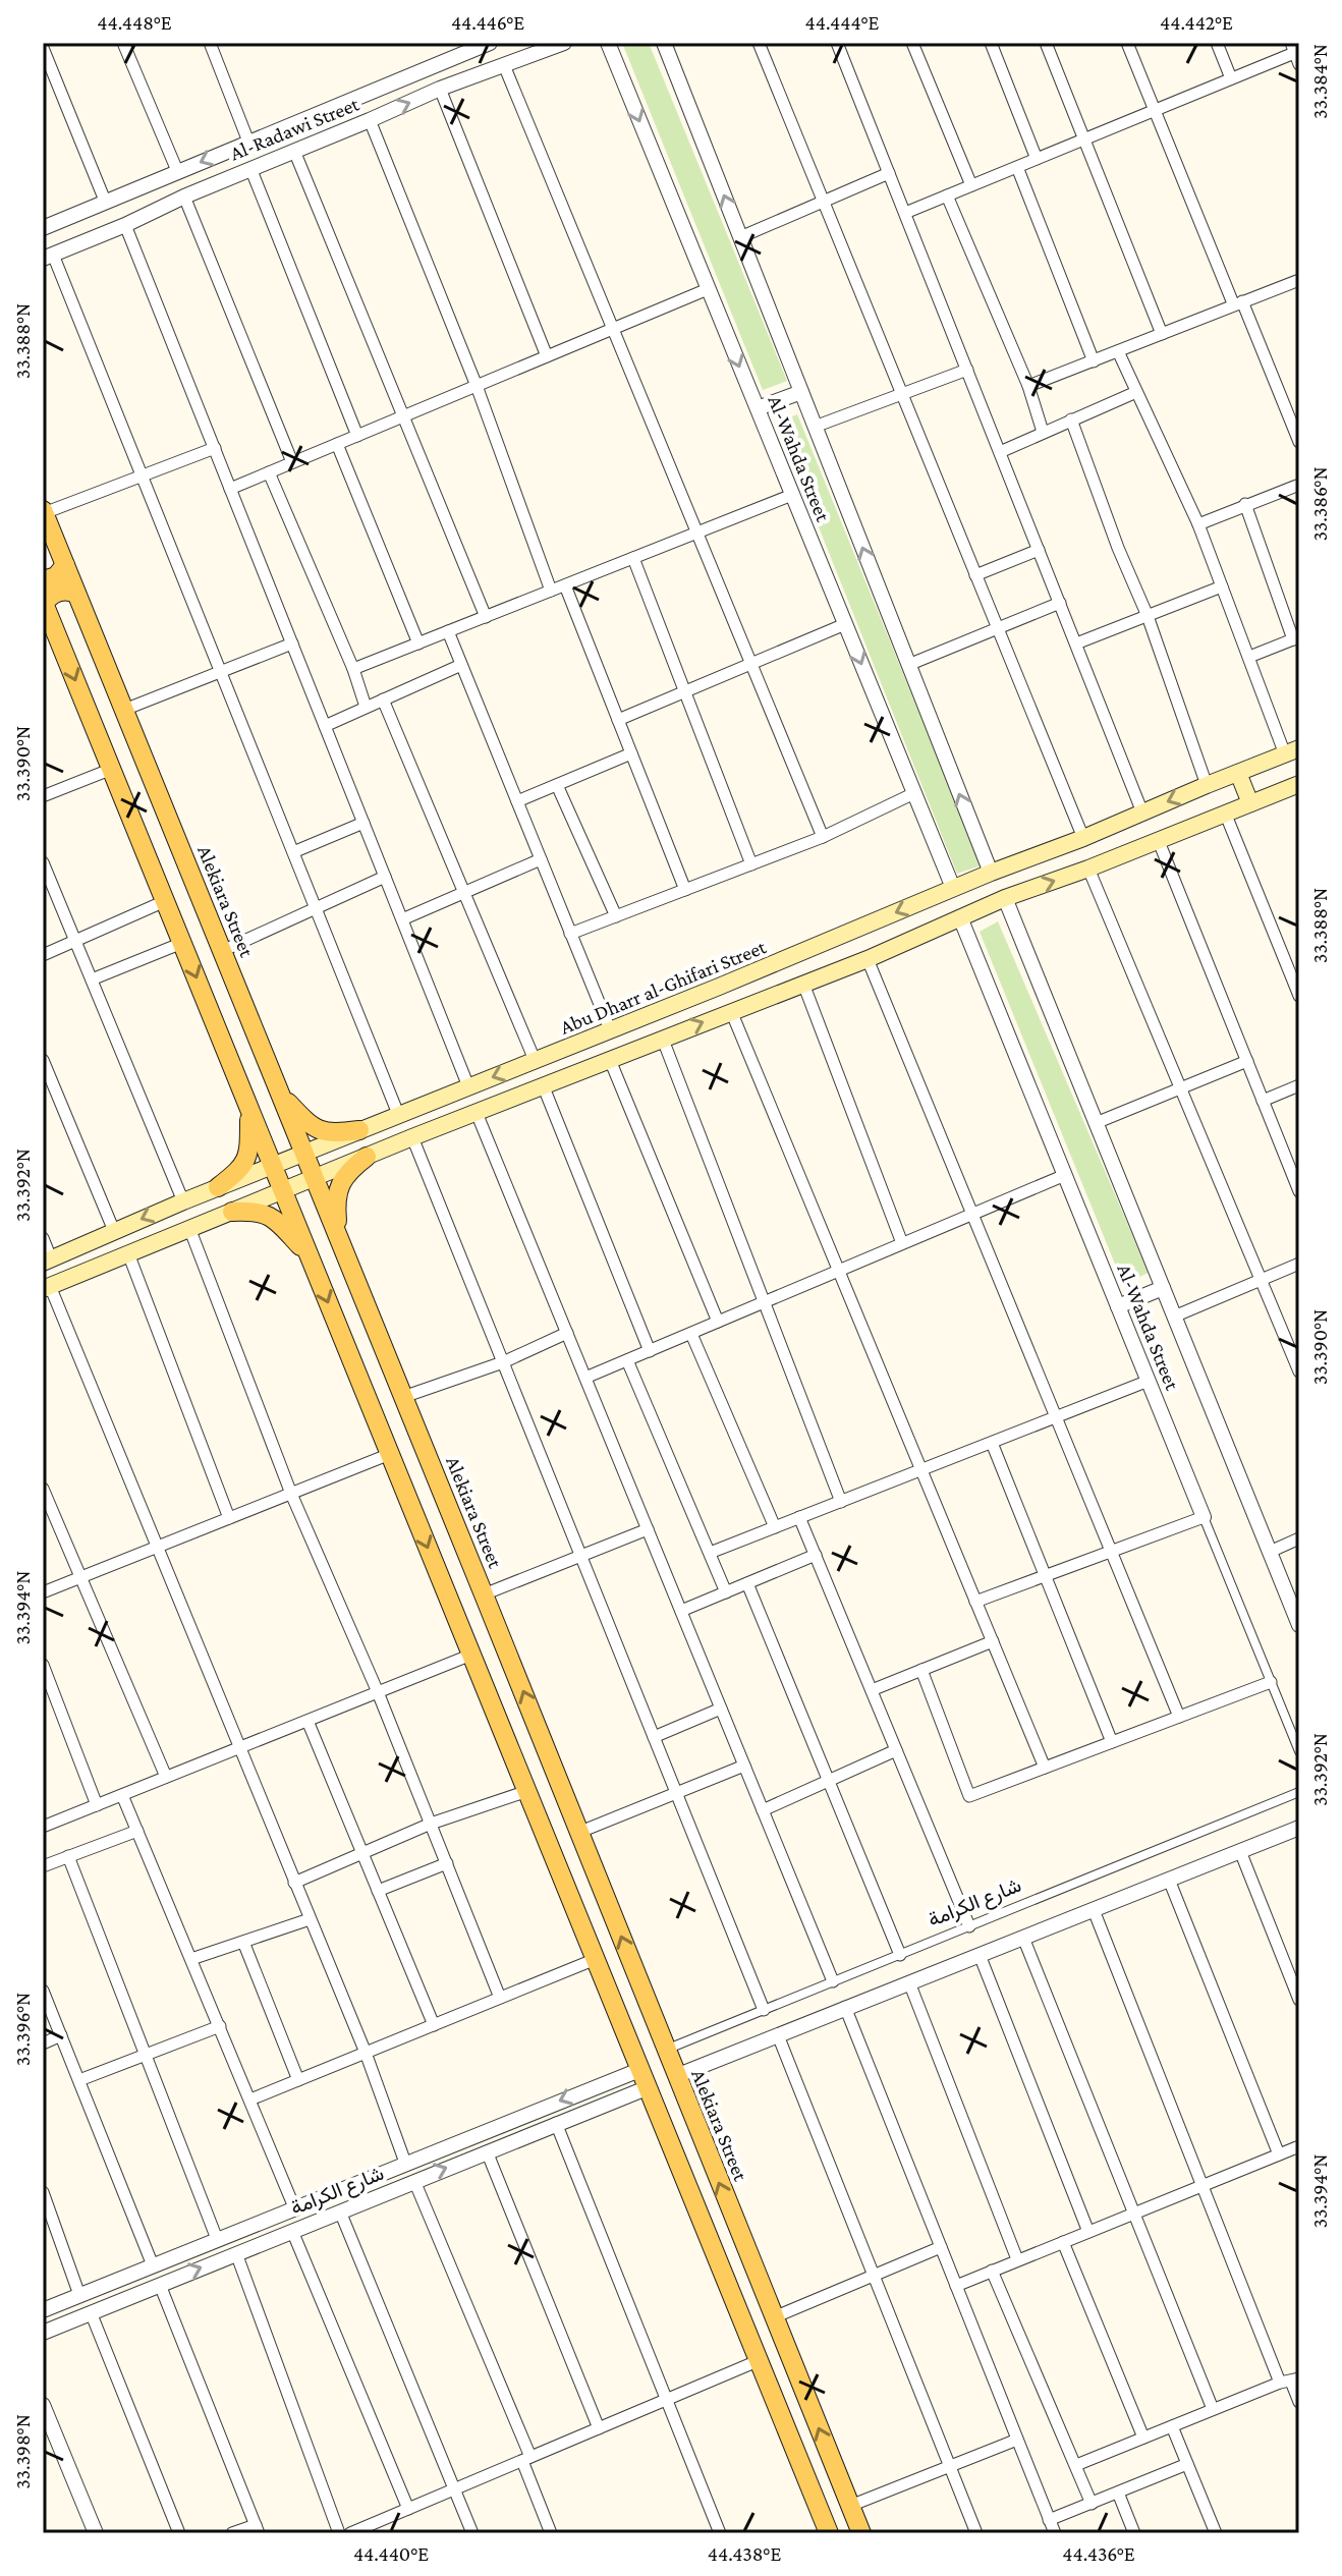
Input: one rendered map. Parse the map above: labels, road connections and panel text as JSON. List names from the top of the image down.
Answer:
{
  "streets": {
    "main road": ["Alekiara Street", "Abu Dharr al-Ghifari Street"],
    "street": ["Al-Radawi Street", "Al-Wahda Street", "شارع الكرامة"]
  },
  "crossings": [
    ["Al-Wahda Street", "Abu Dharr al-Ghifari Street"],
    ["Alekiara Street", "Abu Dharr al-Ghifari Street"],
    ["Alekiara Street", "شارع الكرامة"]
  ],
  "coordinates": [
    "44.448°E",
    "44.446°E",
    "44.444°E",
    "44.442°E",
    "33.384°N",
    "33.388°N",
    "33.386°N",
    "33.390°N",
    "33.392°N",
    "33.394°N",
    "33.396°N",
    "33.398°N",
    "44.440°E",
    "44.438°E",
    "44.436°E"
  ]
}
